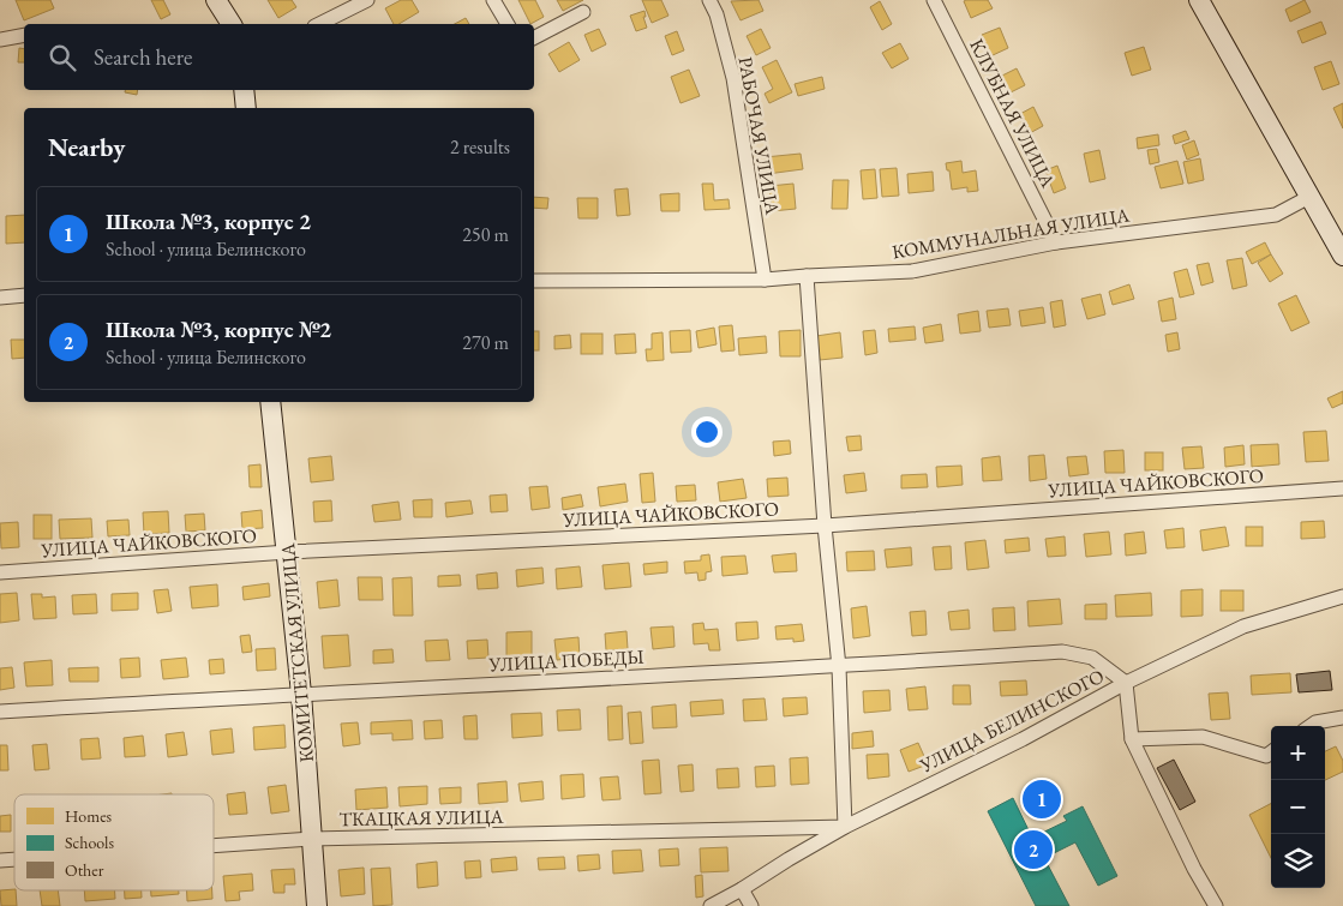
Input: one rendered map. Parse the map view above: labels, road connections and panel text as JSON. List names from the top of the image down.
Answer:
{
  "streets": {
    "street": [
      "КЛУБНАЯ УЛИЦА",
      "РАБОЧАЯ УЛИЦА",
      "КОММУНАЛЬНАЯ УЛИЦА",
      "УЛИЦА ЧАЙКОВСКОГО",
      "КОМИТЕТСКАЯ УЛИЦА",
      "УЛИЦА ПОБЕДЫ",
      "УЛИЦА БЕЛИНСКОГО",
      "ТКАЦКАЯ УЛИЦА"
    ]
  },
  "crossings": [
    ["КЛУБНАЯ УЛИЦА", "КОММУНАЛЬНАЯ УЛИЦА"],
    ["РАБОЧАЯ УЛИЦА", "КОММУНАЛЬНАЯ УЛИЦА"],
    ["УЛИЦА ЧАЙКОВСКОГО", "КОМИТЕТСКАЯ УЛИЦА"],
    ["КОМИТЕТСКАЯ УЛИЦА", "УЛИЦА ПОБЕДЫ"],
    ["КОМИТЕТСКАЯ УЛИЦА", "ТКАЦКАЯ УЛИЦА"],
    ["УЛИЦА ПОБЕДЫ", "УЛИЦА БЕЛИНСКОГО"],
    ["УЛИЦА БЕЛИНСКОГО", "ТКАЦКАЯ УЛИЦА"]
  ],
  "legend": ["Homes", "Schools", "Other"],
  "page": {
    "search": "Search here",
    "heading": ["Nearby", "2 results"],
    "list": [
      {
        "mark": "1",
        "name": "Школа №3, корпус 2",
        "note": "School · улица Белинского",
        "value": "250 m"
      },
      {
        "mark": "2",
        "name": "Школа №3, корпус №2",
        "note": "School · улица Белинского",
        "value": "270 m"
      }
    ],
    "map_buttons": ["+", "−"],
    "pins": ["1", "2"]
  }
}
